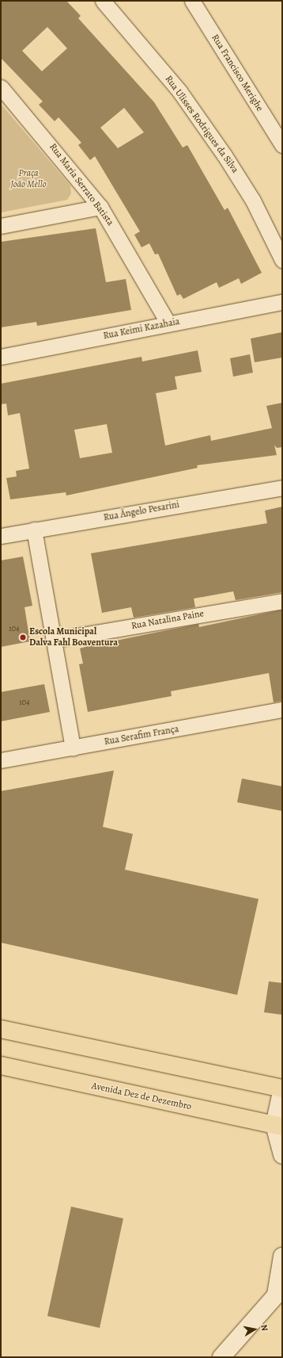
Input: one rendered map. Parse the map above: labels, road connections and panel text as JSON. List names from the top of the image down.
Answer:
{
  "streets": {
    "highway": ["Avenida Dez de Dezembro"],
    "street": [
      "Rua Francisco Merighe",
      "Rua Ulisses Rodrigues da Silva",
      "Rua Maria Serrato Batista",
      "Rua Keimi Kazahaia",
      "Rua Ângelo Pesarini",
      "Rua Natalina Paine",
      "Rua Serafim França"
    ]
  },
  "crossings": [
    ["Rua Maria Serrato Batista", "Rua Keimi Kazahaia"]
  ],
  "parks": ["Praça João Mello"],
  "places": ["Escola Municipal Dalva Fahl Boaventura"],
  "house_numbers": ["104", "104"],
  "north": "right"
}
